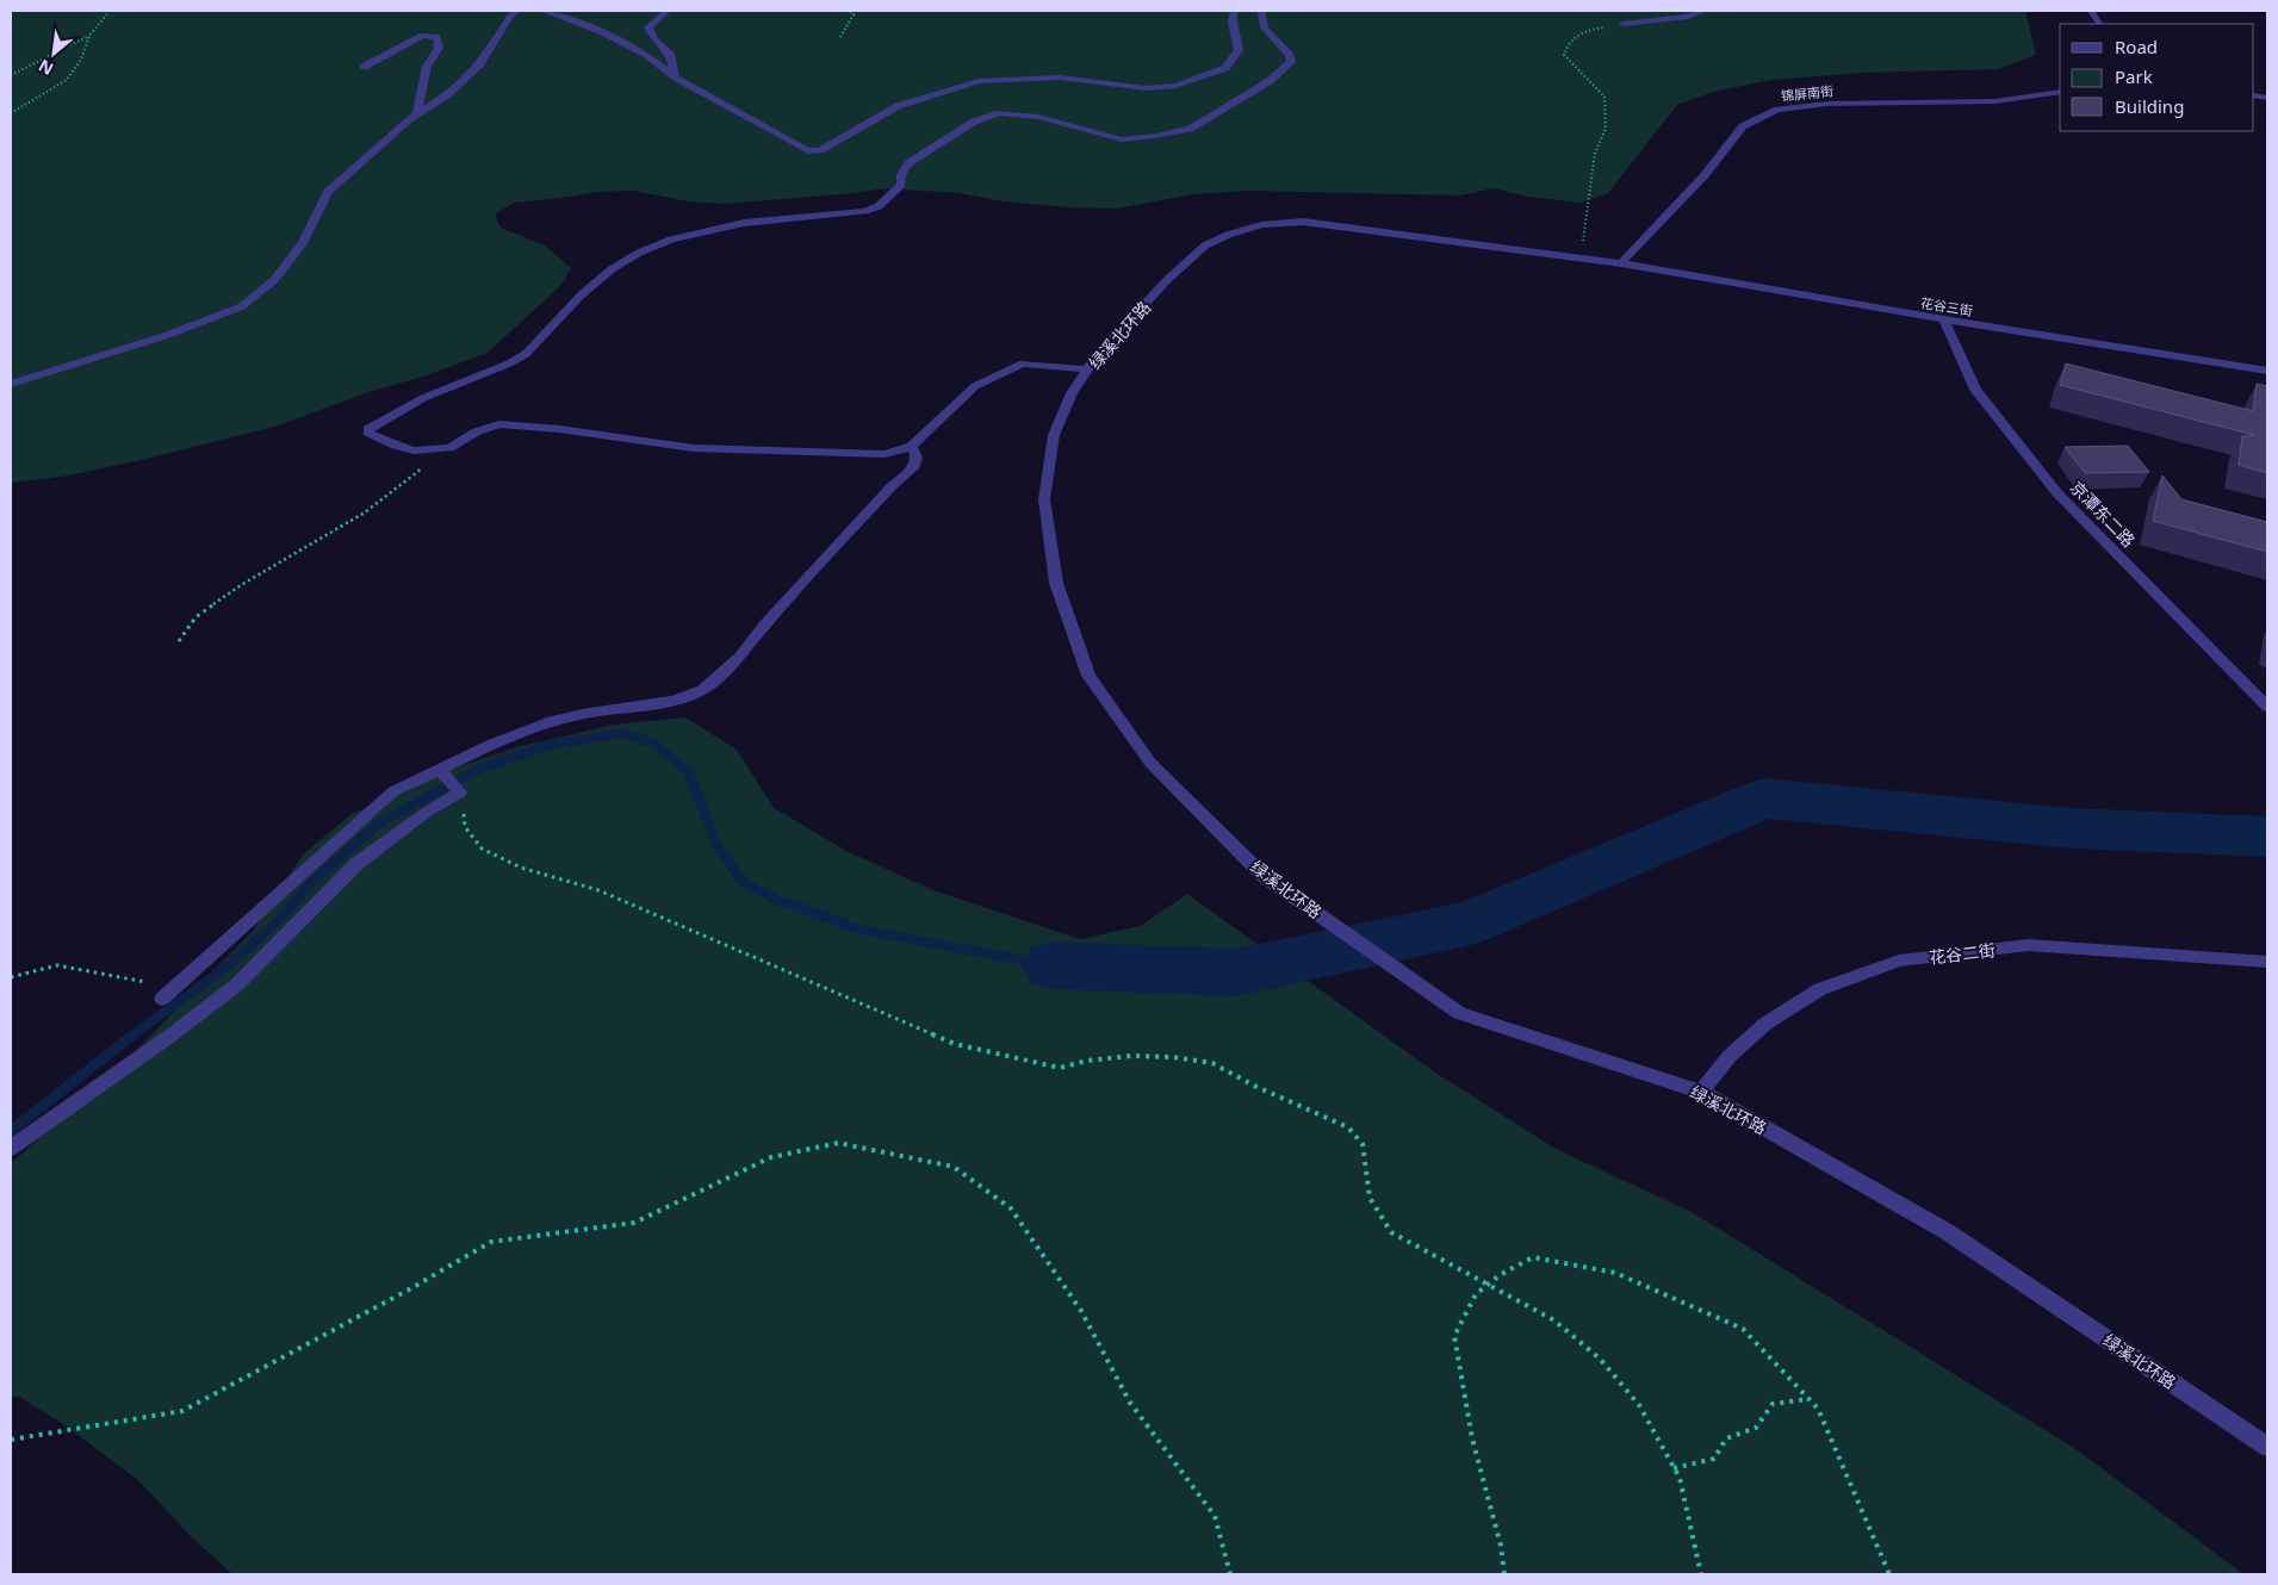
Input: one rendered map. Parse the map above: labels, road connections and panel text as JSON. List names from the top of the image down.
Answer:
{
  "streets": {
    "street": [
      "锦屏南街",
      "花谷三街",
      "绿溪北环路",
      "京潭东二路",
      "花谷二街"
    ]
  },
  "crossings": [
    ["锦屏南街", "花谷三街"],
    ["锦屏南街", "绿溪北环路"],
    ["花谷三街", "绿溪北环路"],
    ["花谷三街", "京潭东二路"],
    ["绿溪北环路", "花谷二街"]
  ],
  "legend": ["Road", "Park", "Building"],
  "north": "bottom left"
}
